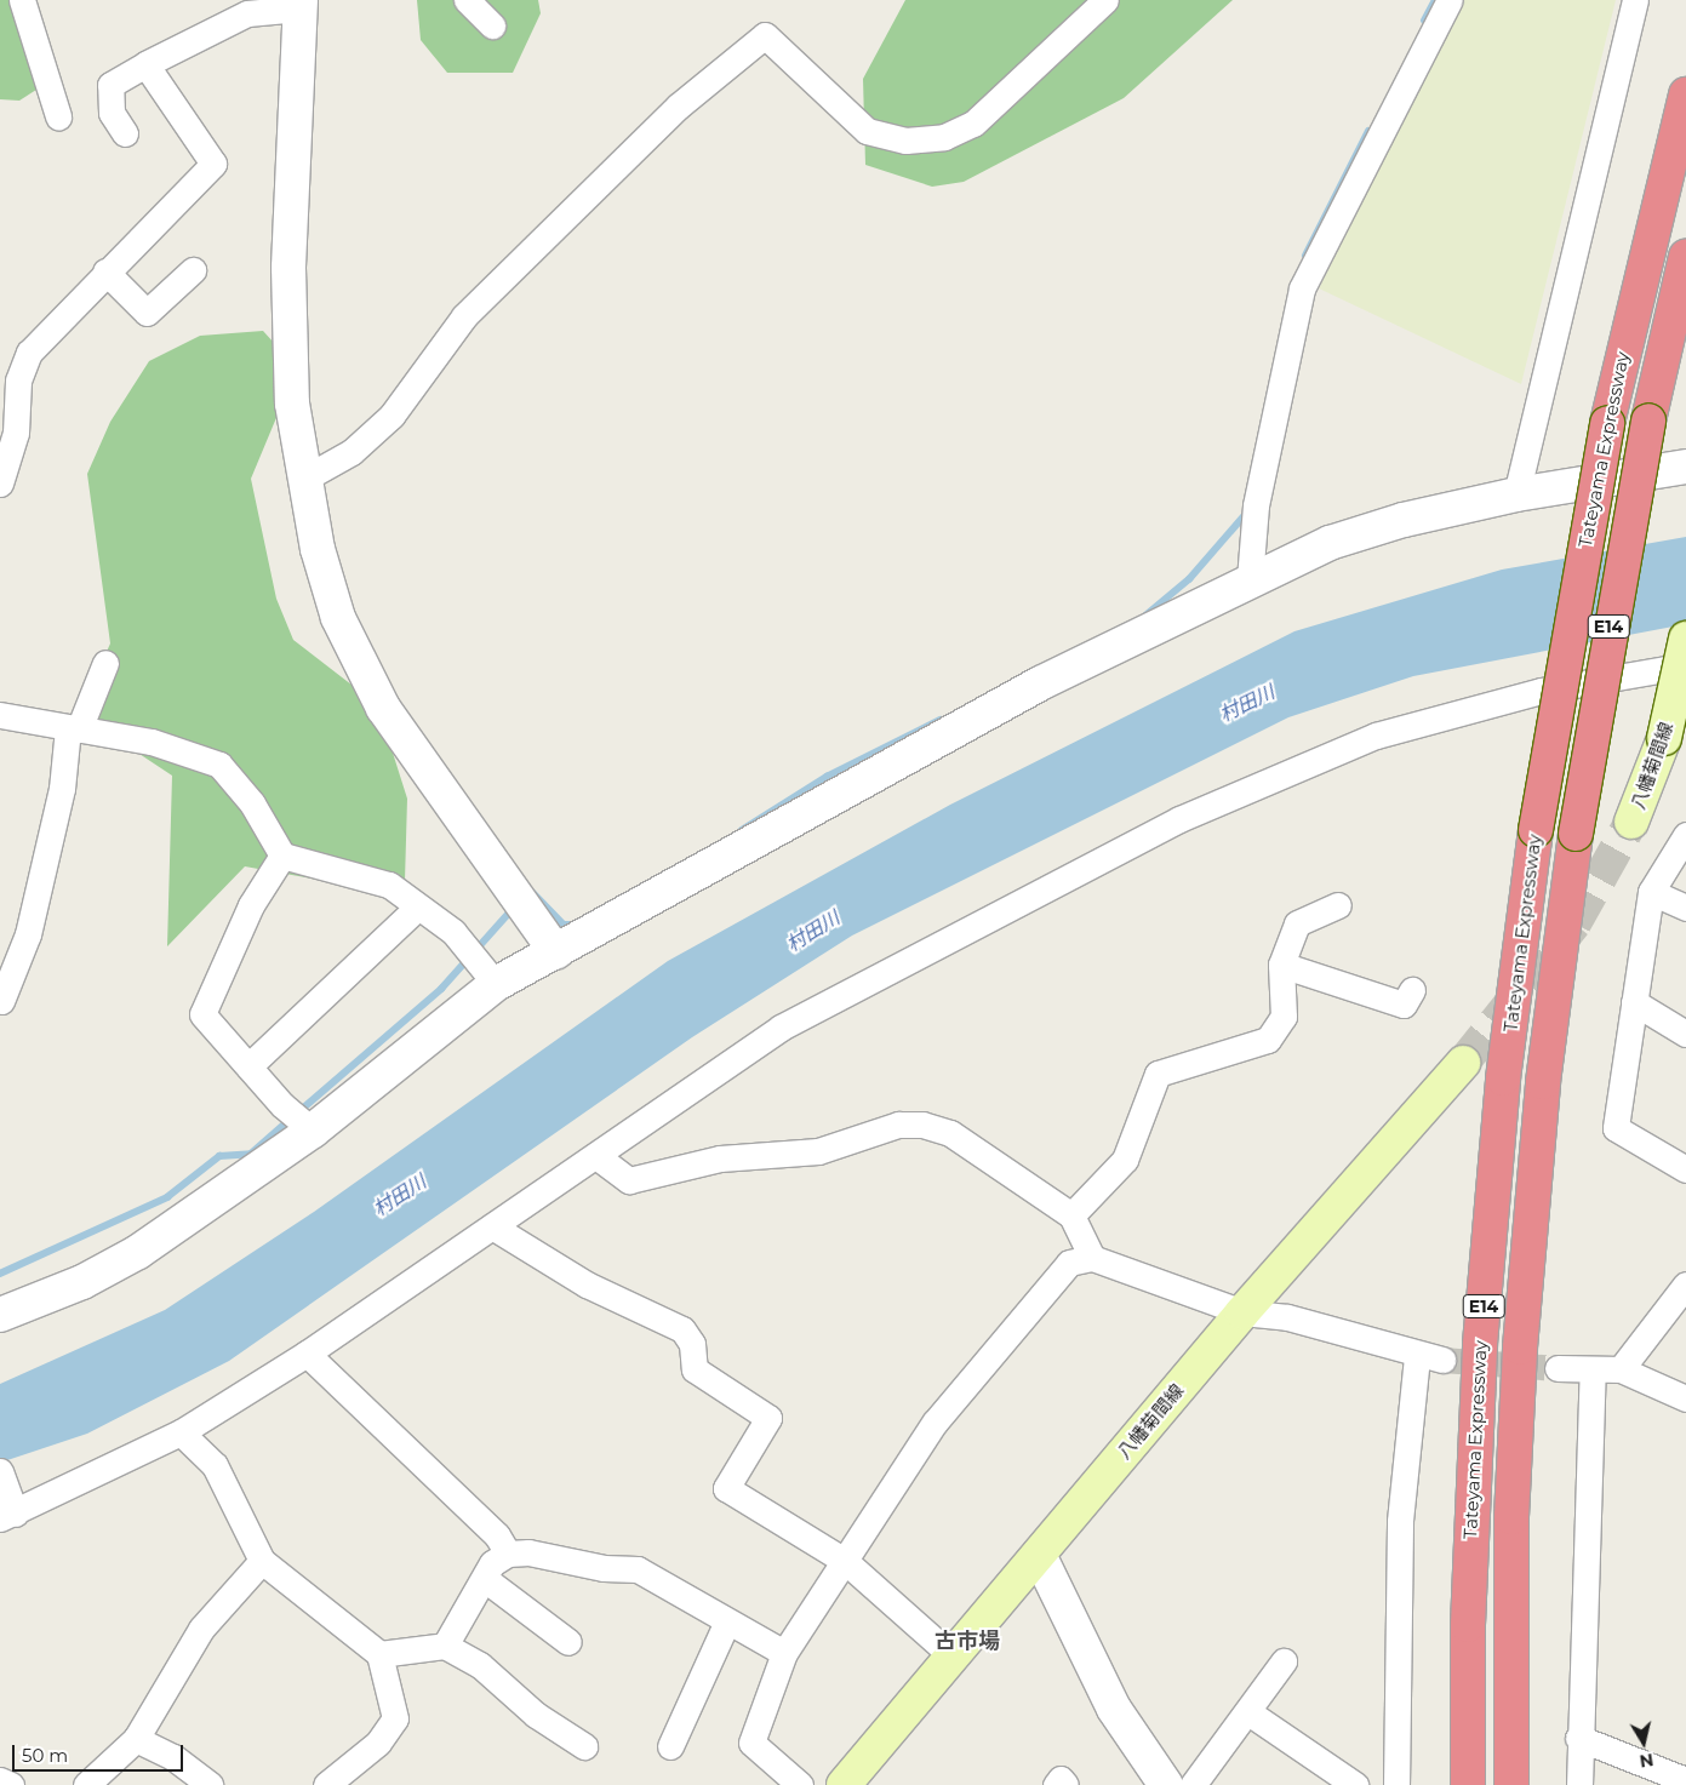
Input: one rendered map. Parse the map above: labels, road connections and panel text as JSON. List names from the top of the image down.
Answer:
{
  "streets": {
    "highway": ["Tateyama Expressway", "E14"],
    "main road": ["八幡菊間線"]
  },
  "districts": ["古市場"],
  "water": ["村田川"],
  "scale_bar": "50 m",
  "north": "bottom"
}
